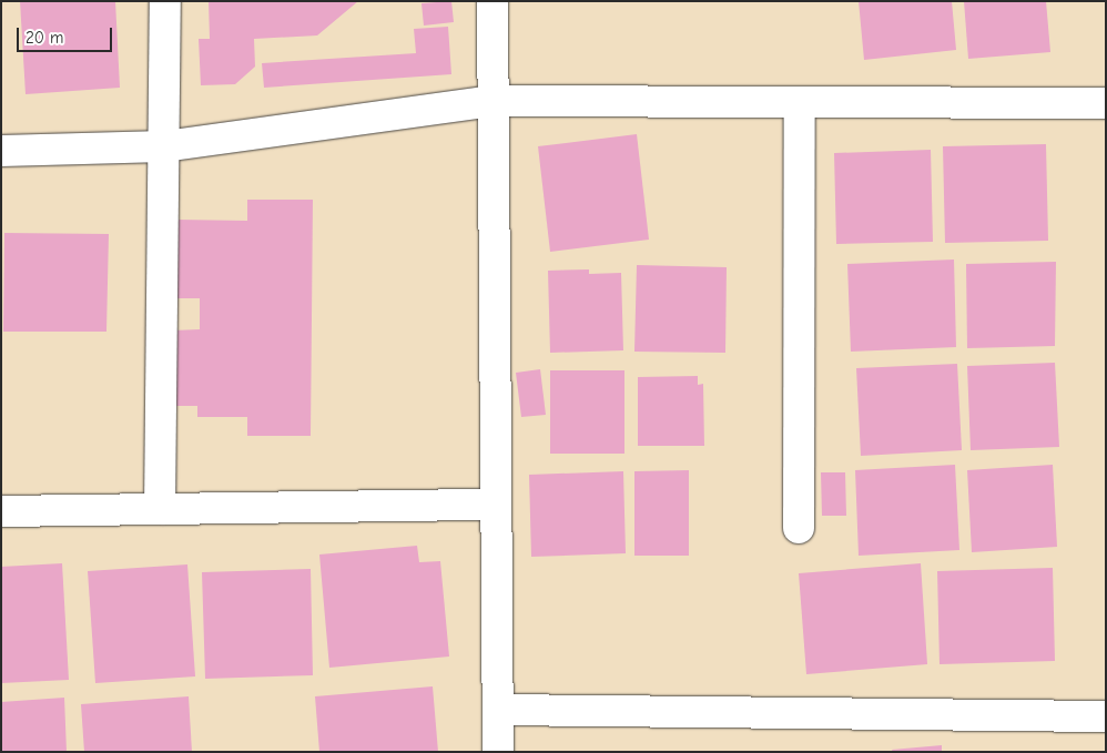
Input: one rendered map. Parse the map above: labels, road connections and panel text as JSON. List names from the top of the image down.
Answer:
{
  "scale_bar": "20 m"
}
